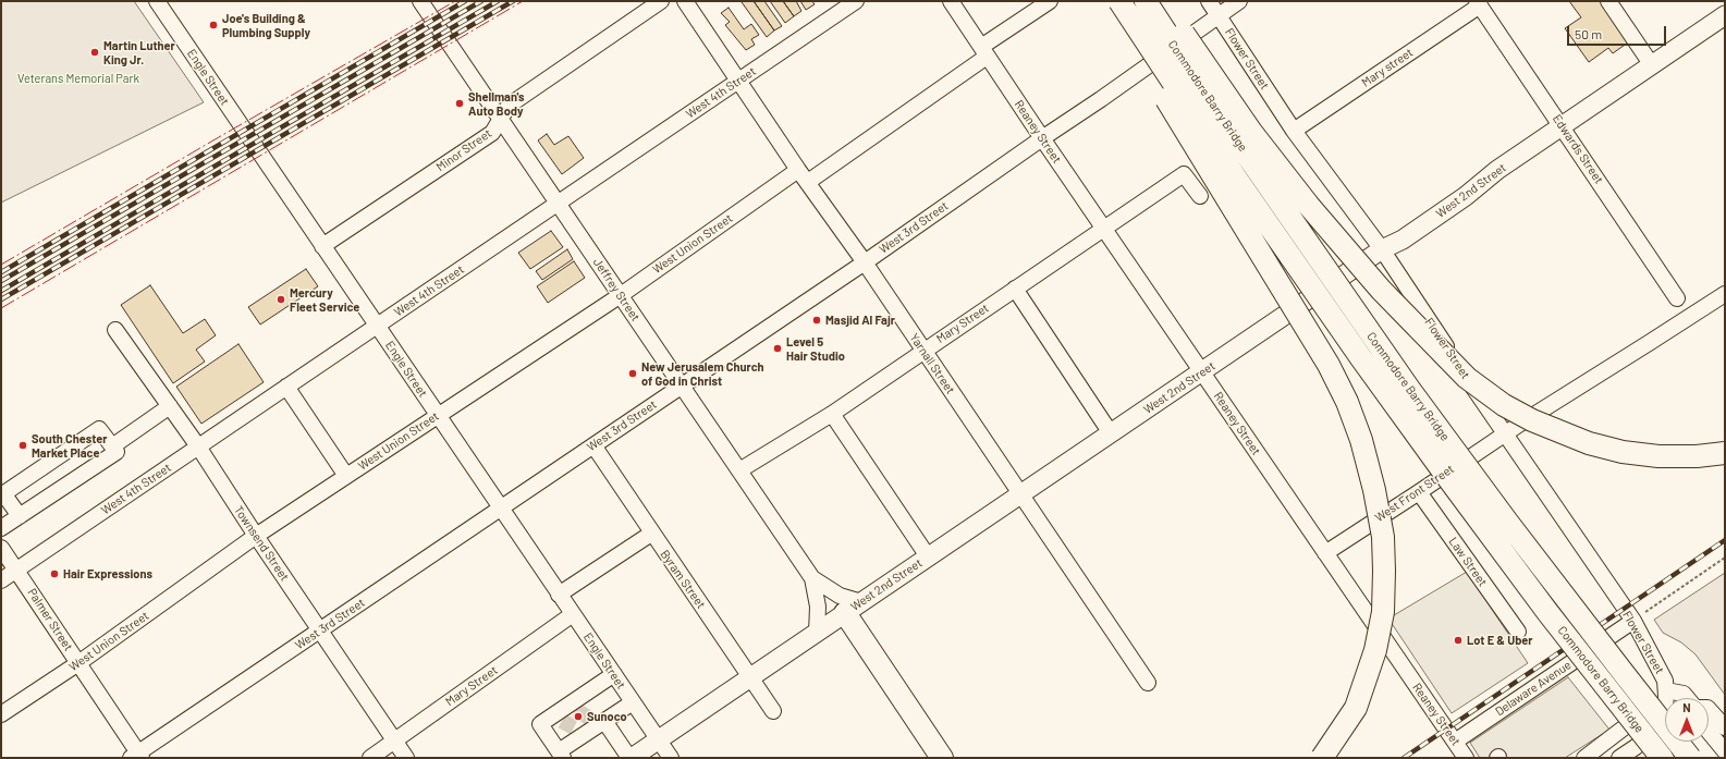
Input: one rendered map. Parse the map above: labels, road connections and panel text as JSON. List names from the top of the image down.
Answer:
{
  "streets": {
    "highway": ["Commodore Barry Bridge"],
    "main road": ["West 2nd Street"],
    "street": [
      "Flower Street",
      "Mary street",
      "Engle Street",
      "West 4th Street",
      "Reaney Street",
      "Edwards Street",
      "Minor Street",
      "West 3rd Street",
      "West Union Street",
      "Jeffrey Street",
      "Mary Street",
      "Yarnall Street",
      "West Front Street",
      "Townsend Street",
      "Law Street",
      "Byram Street",
      "Palmer Street",
      "Delaware Avenue"
    ]
  },
  "crossings": [
    ["Flower Street", "Mary street"],
    ["Flower Street", "West 2nd Street"],
    ["Flower Street", "West 3rd Street"],
    ["Flower Street", "West Front Street"],
    ["Flower Street", "Delaware Avenue"],
    ["Mary street", "Edwards Street"],
    ["Engle Street", "West 4th Street"],
    ["Engle Street", "Minor Street"],
    ["Engle Street", "West 2nd Street"],
    ["Engle Street", "West 3rd Street"],
    ["Engle Street", "West Union Street"],
    ["Engle Street", "Mary Street"],
    ["West 4th Street", "Jeffrey Street"],
    ["West 4th Street", "Yarnall Street"],
    ["West 4th Street", "Townsend Street"],
    ["West 4th Street", "Palmer Street"],
    ["Reaney Street", "West 2nd Street"],
    ["Reaney Street", "West 3rd Street"],
    ["Reaney Street", "Mary Street"],
    ["Reaney Street", "West Front Street"],
    ["Reaney Street", "Delaware Avenue"],
    ["Edwards Street", "West 2nd Street"],
    ["Minor Street", "Jeffrey Street"],
    ["West 2nd Street", "Yarnall Street"],
    ["West 2nd Street", "Byram Street"],
    ["West 3rd Street", "Jeffrey Street"],
    ["West 3rd Street", "Yarnall Street"],
    ["West 3rd Street", "Townsend Street"],
    ["West 3rd Street", "Byram Street"],
    ["West 3rd Street", "Palmer Street"],
    ["West Union Street", "Jeffrey Street"],
    ["West Union Street", "Yarnall Street"],
    ["West Union Street", "Townsend Street"],
    ["West Union Street", "Palmer Street"],
    ["Jeffrey Street", "Mary Street"],
    ["Mary Street", "Yarnall Street"],
    ["Mary Street", "Townsend Street"],
    ["West Front Street", "Law Street"]
  ],
  "parks": ["Veterans Memorial Park"],
  "places": [
    "Joe's Building & Plumbing Supply",
    "Martin Luther King Jr.",
    "Shellman's Auto Body",
    "Mercury Fleet Service",
    "Masjid Al Fajr",
    "Level 5 Hair Studio",
    "New Jerusalem Church of God in Christ",
    "South Chester Market Place",
    "Hair Expressions",
    "Lot E & Uber",
    "Sunoco"
  ],
  "scale_bar": "50 m",
  "north": "top"
}
